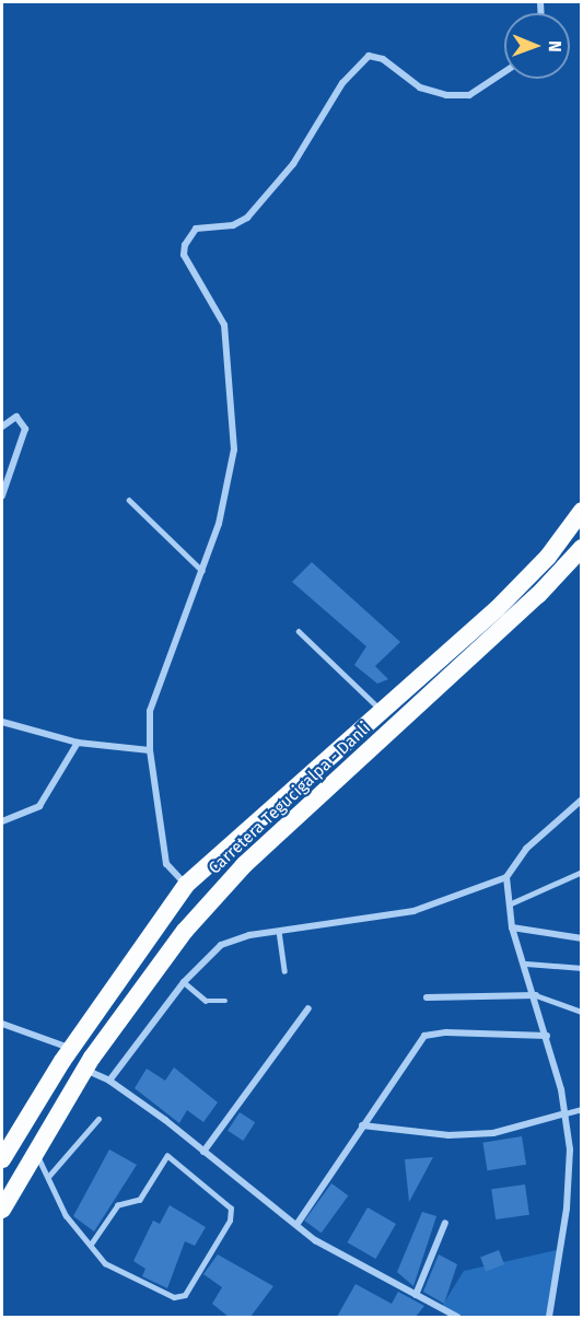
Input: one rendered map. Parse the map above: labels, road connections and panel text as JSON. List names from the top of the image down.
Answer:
{
  "streets": {
    "highway": ["Carretera Tegucigalpa - Danli"]
  },
  "north": "right"
}
